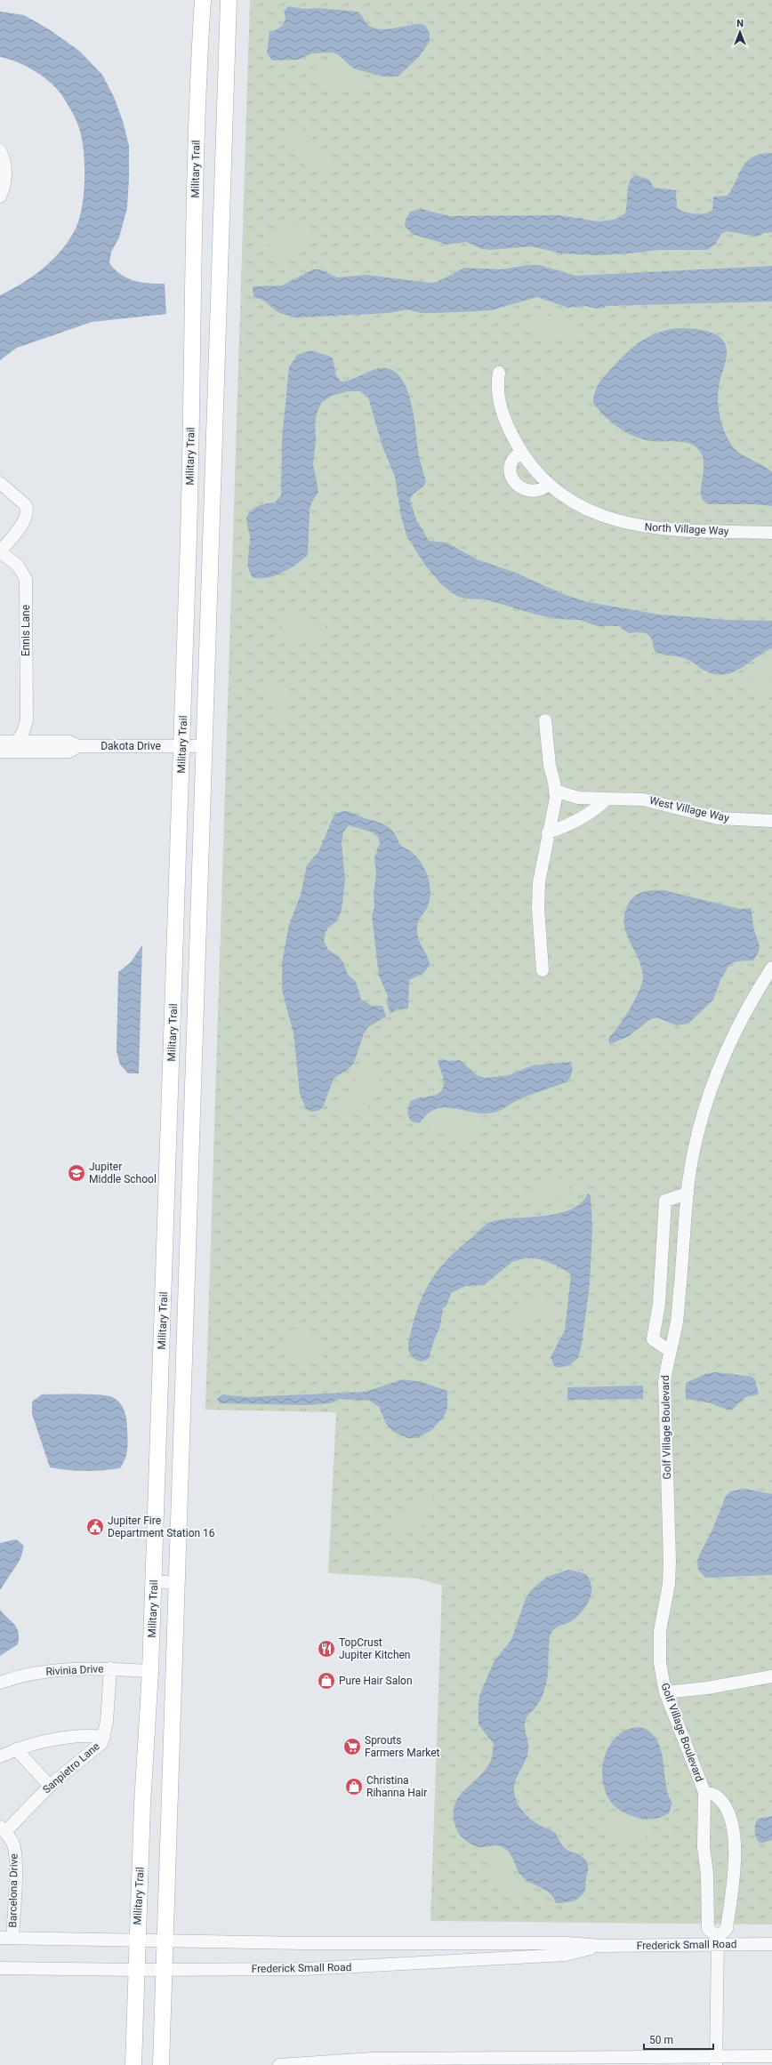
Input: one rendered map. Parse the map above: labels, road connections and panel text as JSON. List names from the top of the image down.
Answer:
{
  "streets": {
    "main road": ["Military Trail"],
    "street": [
      "North Village Way",
      "Ennis Lane",
      "Dakota Drive",
      "West Village Way",
      "Golf Village Boulevard",
      "Rivinia Drive",
      "Sanpietro Lane",
      "Barcelona Drive",
      "Frederick Small Road"
    ]
  },
  "crossings": [
    ["Military Trail", "Dakota Drive"],
    ["Military Trail", "Rivinia Drive"],
    ["Military Trail", "Frederick Small Road"],
    ["Ennis Lane", "Dakota Drive"],
    ["Golf Village Boulevard", "Frederick Small Road"],
    ["Rivinia Drive", "Sanpietro Lane"],
    ["Sanpietro Lane", "Barcelona Drive"],
    ["Barcelona Drive", "Frederick Small Road"]
  ],
  "places": {
    "school or university": ["Jupiter Middle School"],
    "public building": ["Jupiter Fire Department Station 16"],
    "restaurant": ["TopCrust Jupiter Kitchen"],
    "shop": ["Pure Hair Salon", "Christina Rihanna Hair"],
    "supermarket": ["Sprouts Farmers Market"]
  },
  "scale_bar": "50 m",
  "north": "top"
}
